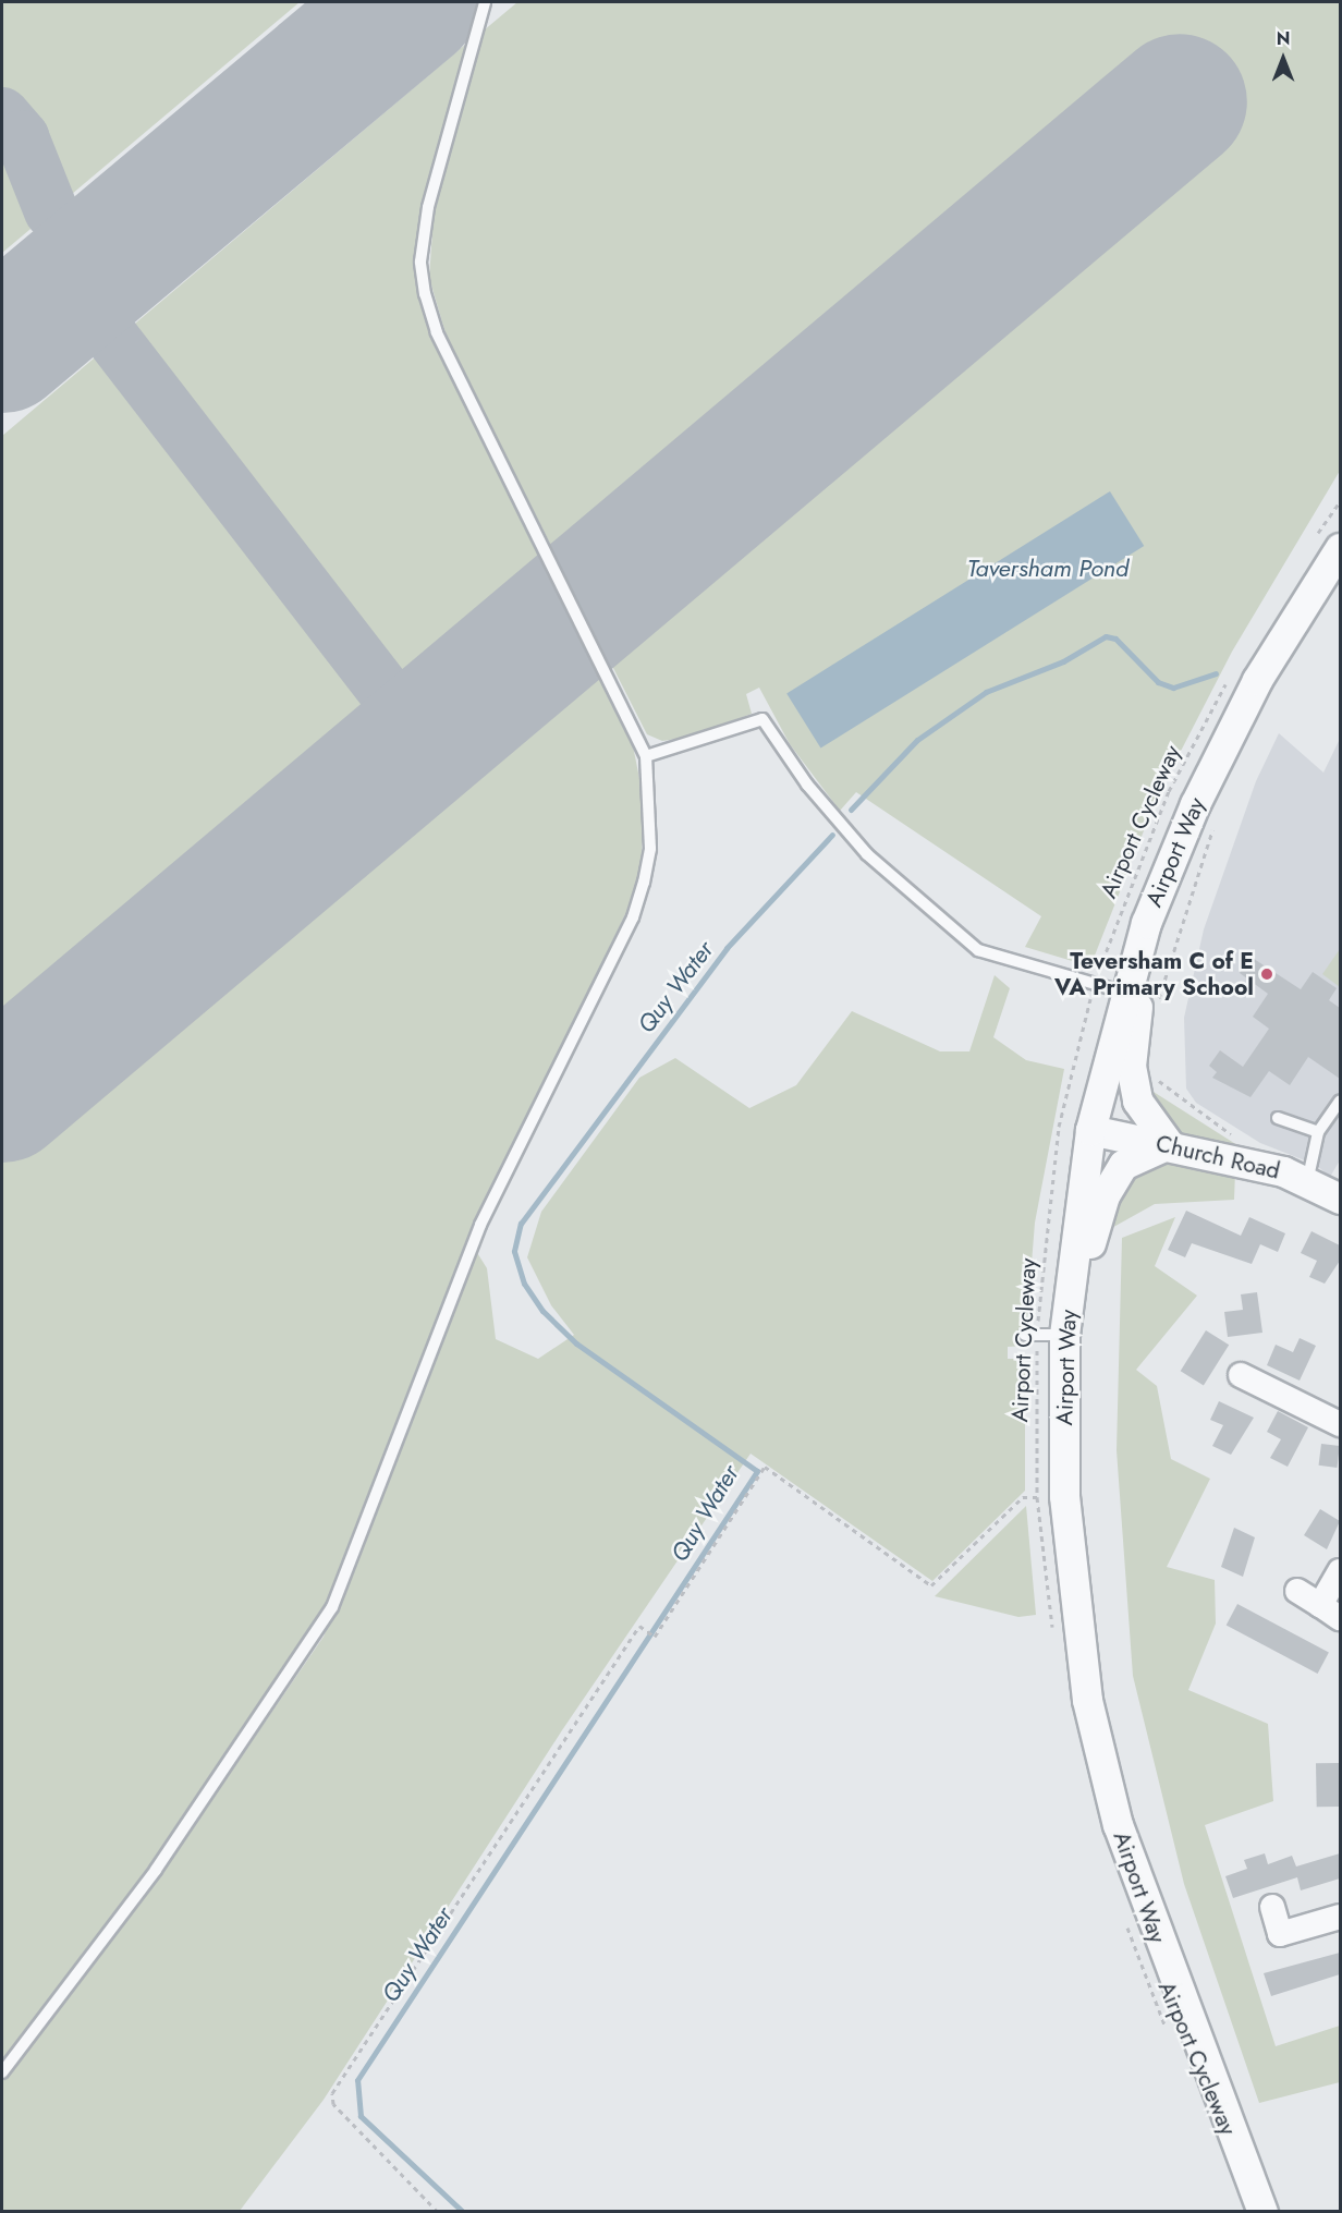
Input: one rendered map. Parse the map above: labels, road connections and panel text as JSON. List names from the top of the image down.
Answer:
{
  "streets": {
    "street": ["Airport Way", "Church Road"],
    "path": ["Airport Cycleway"]
  },
  "crossings": [
    ["Airport Cycleway", "Airport Way"],
    ["Airport Way", "Church Road"]
  ],
  "water": ["Taversham Pond", "Quy Water"],
  "places": ["Teversham C of E VA Primary School"],
  "north": "top"
}
